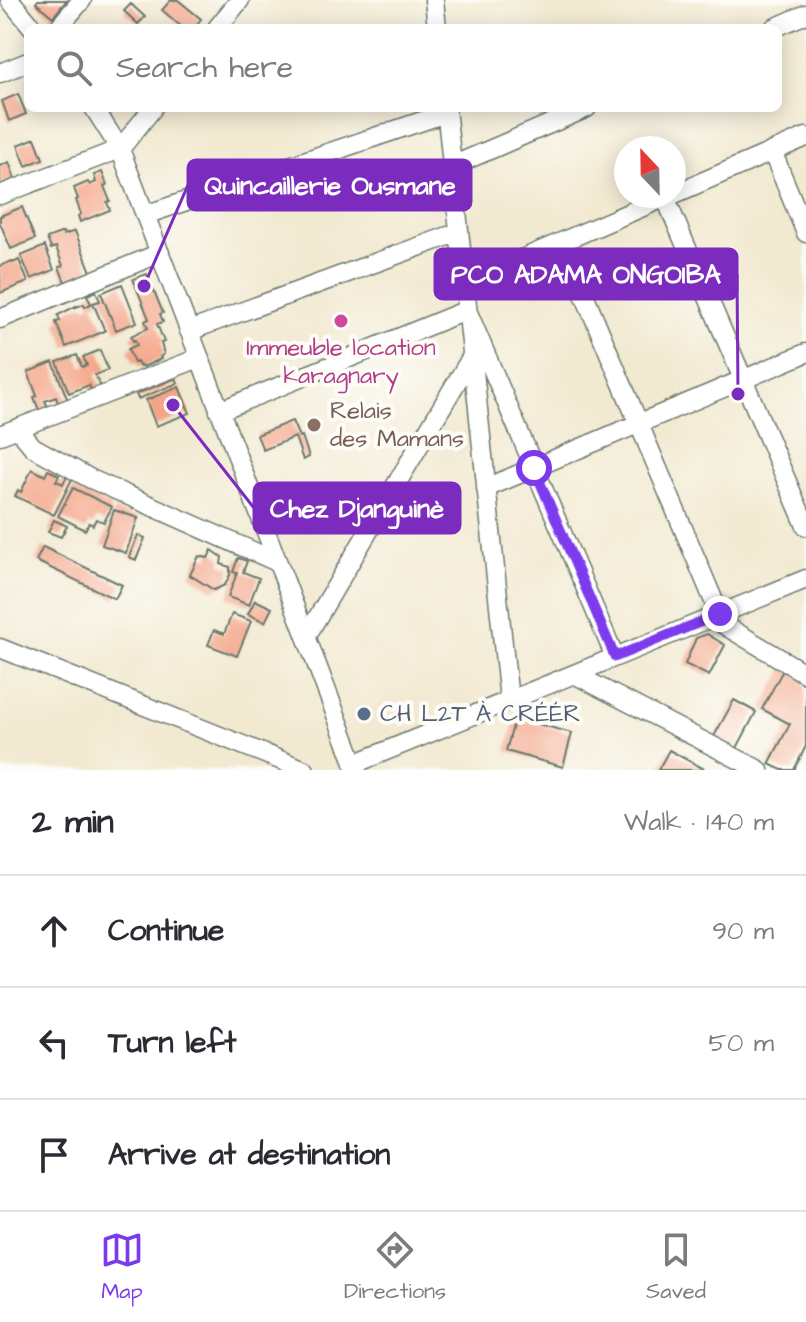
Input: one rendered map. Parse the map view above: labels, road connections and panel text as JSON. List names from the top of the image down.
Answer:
{
  "places": [
    "Quincaillerie Ousmane",
    "Immeuble location karagnary",
    "PCO ADAMA ONGOIBA",
    "Chez Djanguinè",
    "Relais des Mamans",
    "CH L2T À CRÉÉR"
  ],
  "north": "top",
  "page": {
    "search": "Search here",
    "heading": ["2 min", "Walk · 140 m"],
    "list": [
      ["Continue", "90 m"],
      ["Turn left", "50 m"],
      "Arrive at destination"
    ],
    "nav": ["Map", "Directions", "Saved"]
  }
}
